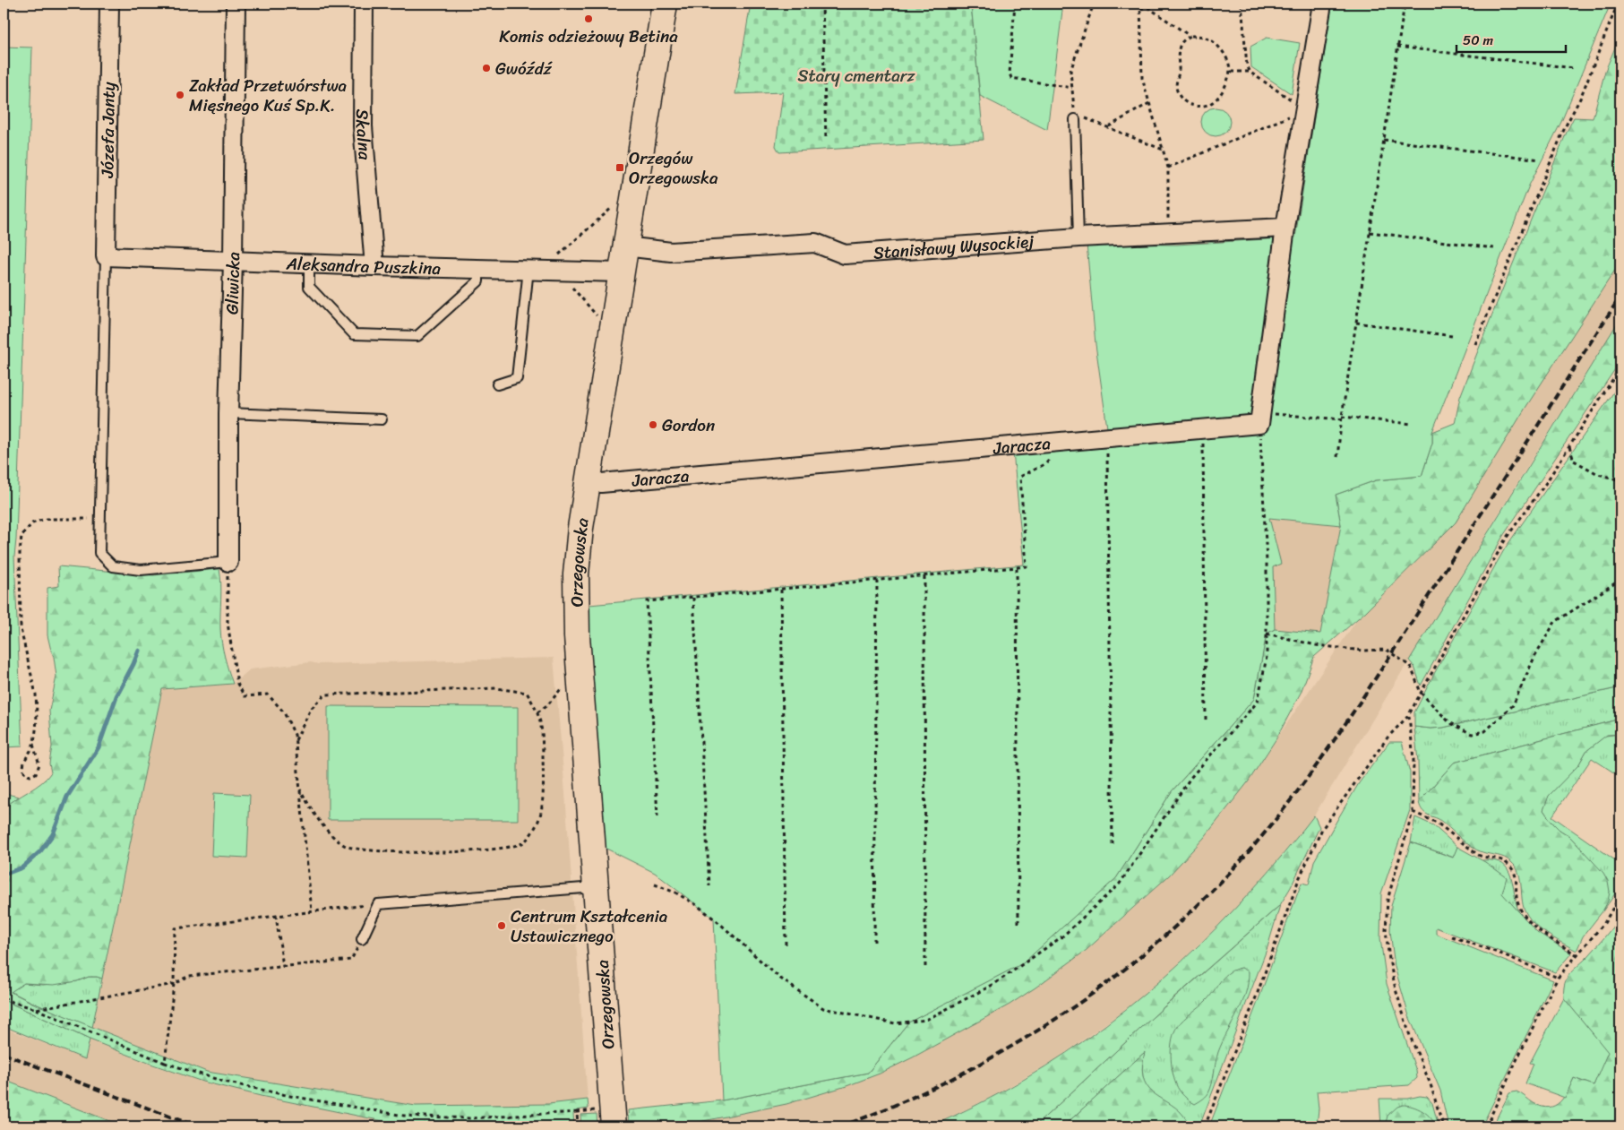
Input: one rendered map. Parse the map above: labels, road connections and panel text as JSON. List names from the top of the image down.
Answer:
{
  "streets": {
    "street": [
      "Józefa Janty",
      "Skalna",
      "Stanisławy Wysockiej",
      "Aleksandra Puszkina",
      "Gliwicka",
      "Jaracza",
      "Orzegowska"
    ]
  },
  "crossings": [
    ["Józefa Janty", "Aleksandra Puszkina"],
    ["Skalna", "Aleksandra Puszkina"],
    ["Stanisławy Wysockiej", "Orzegowska"],
    ["Aleksandra Puszkina", "Gliwicka"],
    ["Aleksandra Puszkina", "Orzegowska"],
    ["Jaracza", "Orzegowska"]
  ],
  "parks": ["Stary cmentarz"],
  "places": {
    "other": [
      "Komis odzieżowy Betina",
      "Gwóźdź",
      "Zakład Przetwórstwa Mięsnego Kuś Sp.K.",
      "Gordon",
      "Centrum Kształcenia Ustawicznego"
    ],
    "transit": ["Orzegów Orzegowska"]
  },
  "scale_bar": "50 m"
}
